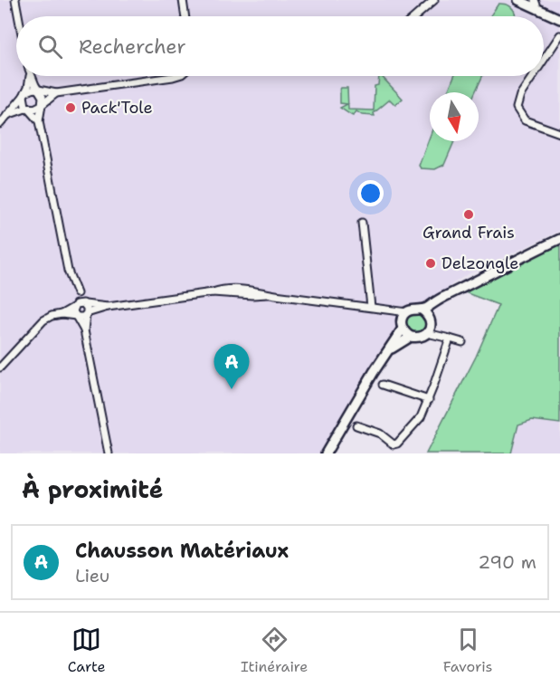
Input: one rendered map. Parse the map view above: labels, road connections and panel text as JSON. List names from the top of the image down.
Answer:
{
  "places": ["Pack'Tole", "Grand Frais", "Delzongle"],
  "north": "bottom",
  "page": {
    "search": "Rechercher",
    "pins": "A",
    "heading": "À proximité",
    "list": [
      {
        "mark": "A",
        "name": "Chausson Matériaux",
        "note": "Lieu",
        "value": "290 m"
      }
    ],
    "nav": ["Carte", "Itinéraire", "Favoris"]
  }
}
